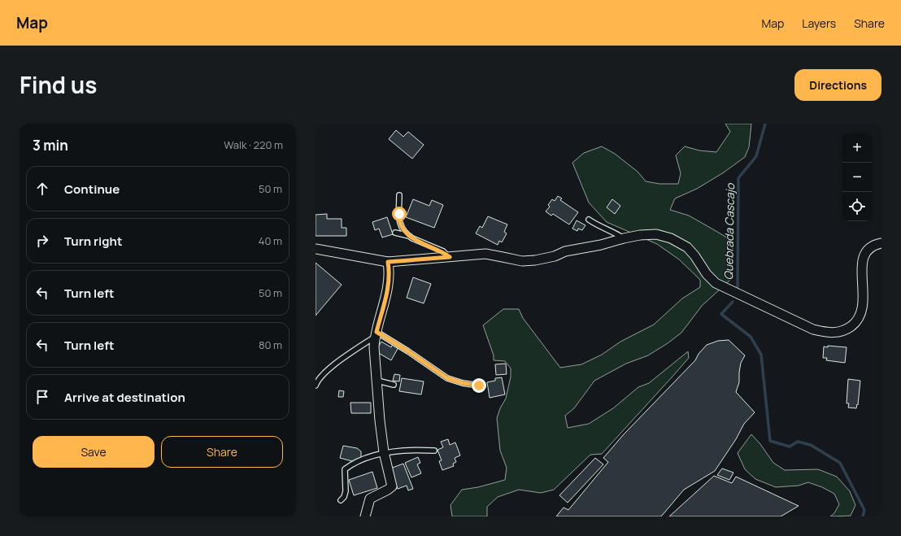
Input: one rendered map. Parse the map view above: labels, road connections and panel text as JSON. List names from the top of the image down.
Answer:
{
  "water": ["Quebrada Cascajo"],
  "page": {
    "header": "Map",
    "nav": ["Map", "Layers", "Share"],
    "title": "Find us",
    "buttons": [
      "Directions",
      ["Save", "Share"]
    ],
    "heading": ["3 min", "Walk · 220 m"],
    "map_buttons": ["+", "−"],
    "list": [
      ["Continue", "50 m"],
      ["Turn right", "40 m"],
      ["Turn left", "50 m"],
      ["Turn left", "80 m"],
      "Arrive at destination"
    ]
  }
}
